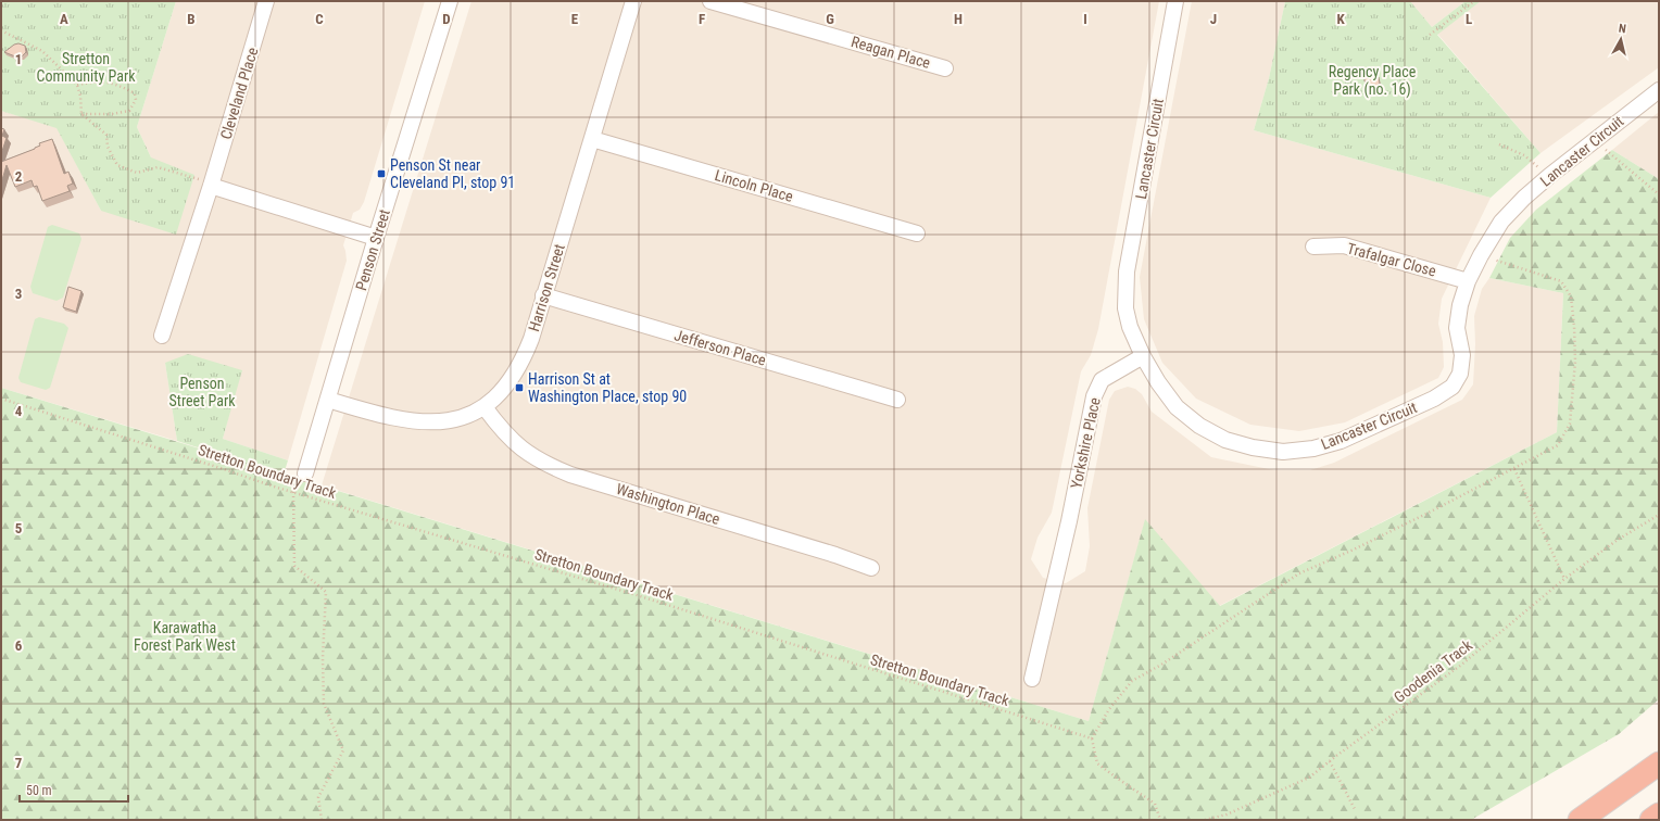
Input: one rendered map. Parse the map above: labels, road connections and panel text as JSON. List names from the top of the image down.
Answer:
{
  "streets": {
    "street": [
      "Reagan Place",
      "Cleveland Place",
      "Lancaster Circuit",
      "Lincoln Place",
      "Penson Street",
      "Trafalgar Close",
      "Harrison Street",
      "Jefferson Place",
      "Yorkshire Place",
      "Washington Place"
    ],
    "path": ["Stretton Boundary Track", "Goodenia Track"]
  },
  "crossings": [
    ["Lancaster Circuit", "Trafalgar Close"],
    ["Lancaster Circuit", "Yorkshire Place"],
    ["Lincoln Place", "Harrison Street"],
    ["Penson Street", "Harrison Street"],
    ["Harrison Street", "Jefferson Place"],
    ["Harrison Street", "Washington Place"]
  ],
  "parks": [
    "Stretton Community Park",
    "Regency Place Park (no. 16)",
    "Penson Street Park",
    "Karawatha Forest Park West"
  ],
  "places": {
    "transit": ["Penson St near Cleveland Pl, stop 91", "Harrison St at Washington Place, stop 90"]
  },
  "scale_bar": "50 m",
  "north": "top",
  "grid": {
    "columns": [
      "A",
      "B",
      "C",
      "D",
      "E",
      "F",
      "G",
      "H",
      "I",
      "J",
      "K",
      "L"
    ],
    "rows": [
      "1",
      "2",
      "3",
      "4",
      "5",
      "6",
      "7"
    ]
  }
}
